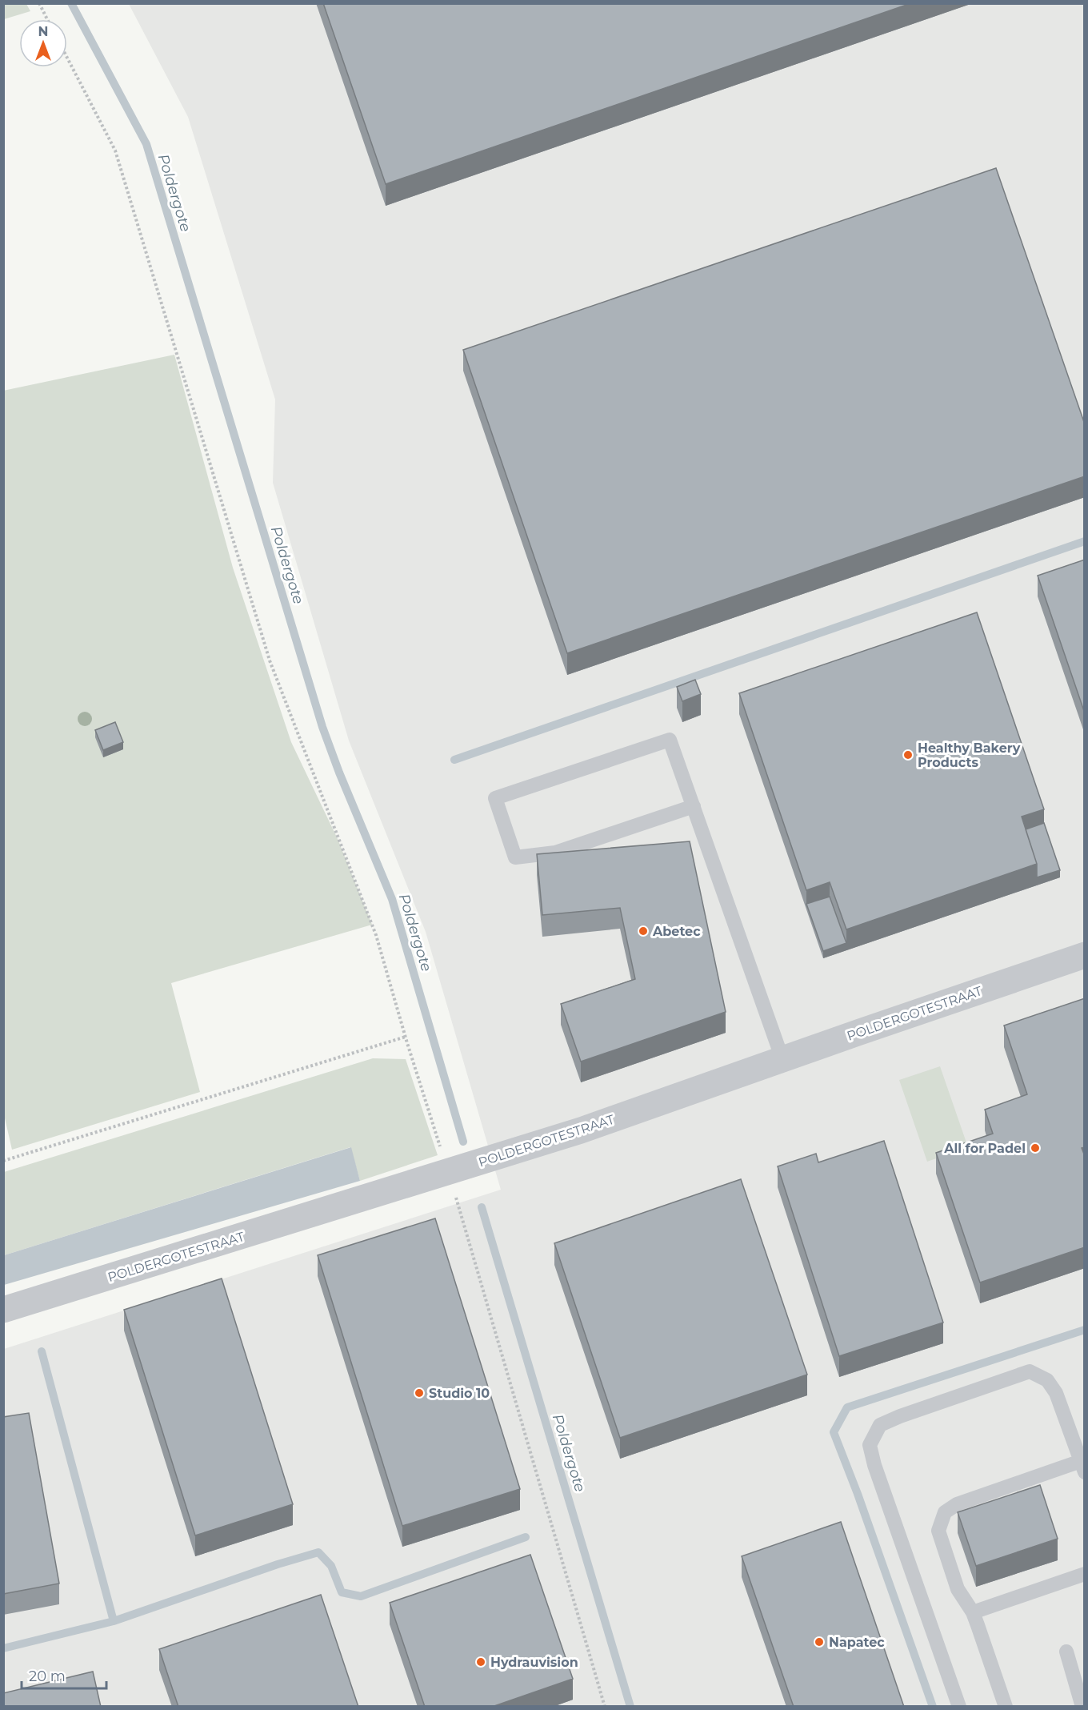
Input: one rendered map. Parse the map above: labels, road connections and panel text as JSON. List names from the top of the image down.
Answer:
{
  "streets": {
    "street": ["POLDERGOTESTRAAT"]
  },
  "water": ["Poldergote"],
  "places": [
    "Healthy Bakery Products",
    "Abetec",
    "All for Padel",
    "Studio 10",
    "Napatec",
    "Hydrauvision"
  ],
  "scale_bar": "20 m",
  "north": "top"
}
